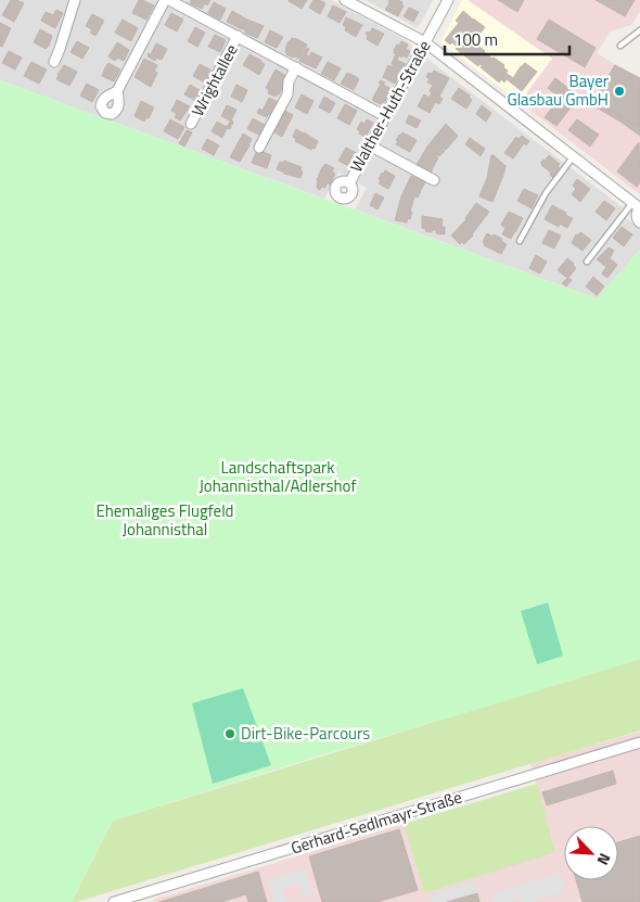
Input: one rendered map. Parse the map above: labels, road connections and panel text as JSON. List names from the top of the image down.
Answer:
{
  "streets": {
    "street": ["Wrightallee", "Walther-Huth-Straße", "Gerhard-Sedlmayr-Straße"]
  },
  "crossings": [
    ["Wrightallee", "Walther-Huth-Straße"]
  ],
  "parks": ["Landschaftspark Johannisthal/Adlershof", "Ehemaliges Flugfeld Johannisthal"],
  "places": ["Bayer Glasbau GmbH", "Dirt-Bike-Parcours"],
  "scale_bar": "100 m",
  "north": "bottom right"
}
